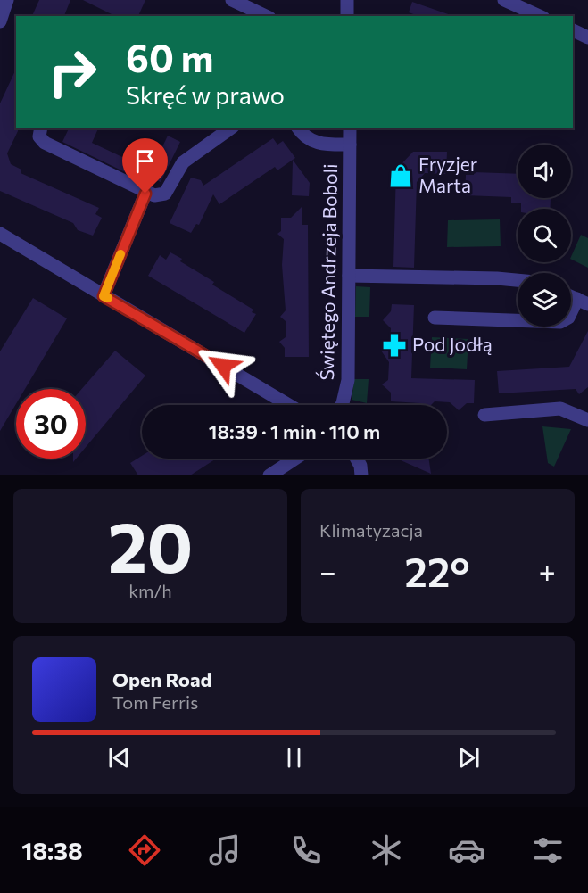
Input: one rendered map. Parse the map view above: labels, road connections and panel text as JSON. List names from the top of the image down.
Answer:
{
  "streets": {
    "street": ["Świętego Andrzeja Boboli"]
  },
  "places": {
    "shop": ["Fryzjer Marta"],
    "pharmacy": ["Pod Jodłą"]
  },
  "page": {
    "turn": ["60 m", "Skręć w prawo"],
    "limit": "30",
    "trip": "18:39 · 1 min · 110 m",
    "tile": [
      ["20", "km/h"],
      "Klimatyzacja"
    ],
    "heat": ["−", "22°", "+"],
    "song": ["Open Road", "Tom Ferris"],
    "tabs": "18:38"
  }
}
